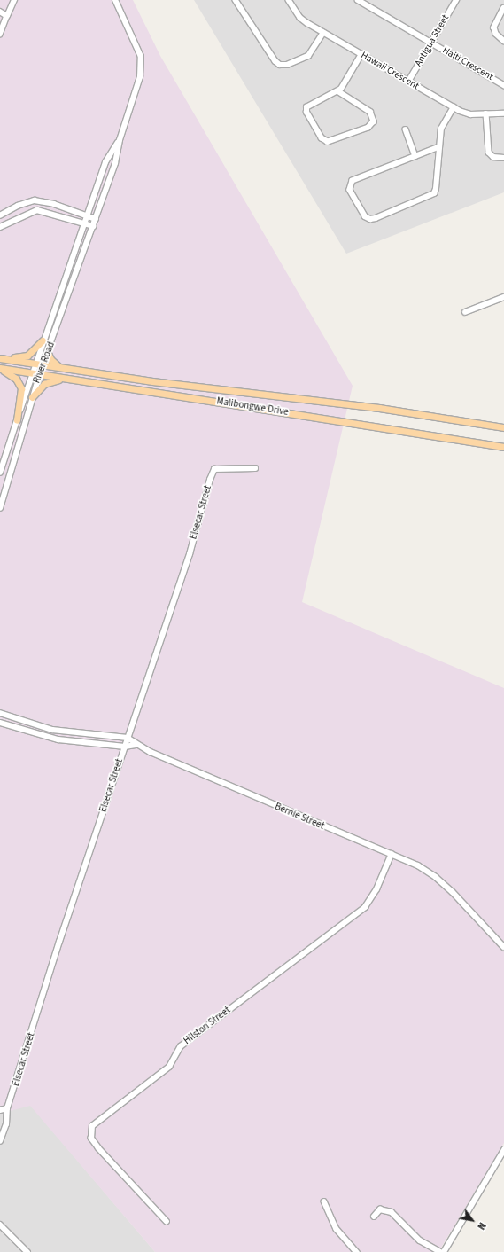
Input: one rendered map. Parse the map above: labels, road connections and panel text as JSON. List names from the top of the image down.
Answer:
{
  "streets": {
    "main road": ["Malibongwe Drive"],
    "street": [
      "Antigua Street",
      "Haiti Crescent",
      "Hawaii Crescent",
      "River Road",
      "Elsecar Street",
      "Bernie Street",
      "Hilston Street"
    ]
  },
  "crossings": [
    ["Antigua Street", "Haiti Crescent"],
    ["Antigua Street", "Hawaii Crescent"],
    ["River Road", "Malibongwe Drive"],
    ["Elsecar Street", "Bernie Street"],
    ["Bernie Street", "Hilston Street"]
  ],
  "north": "bottom right"
}
